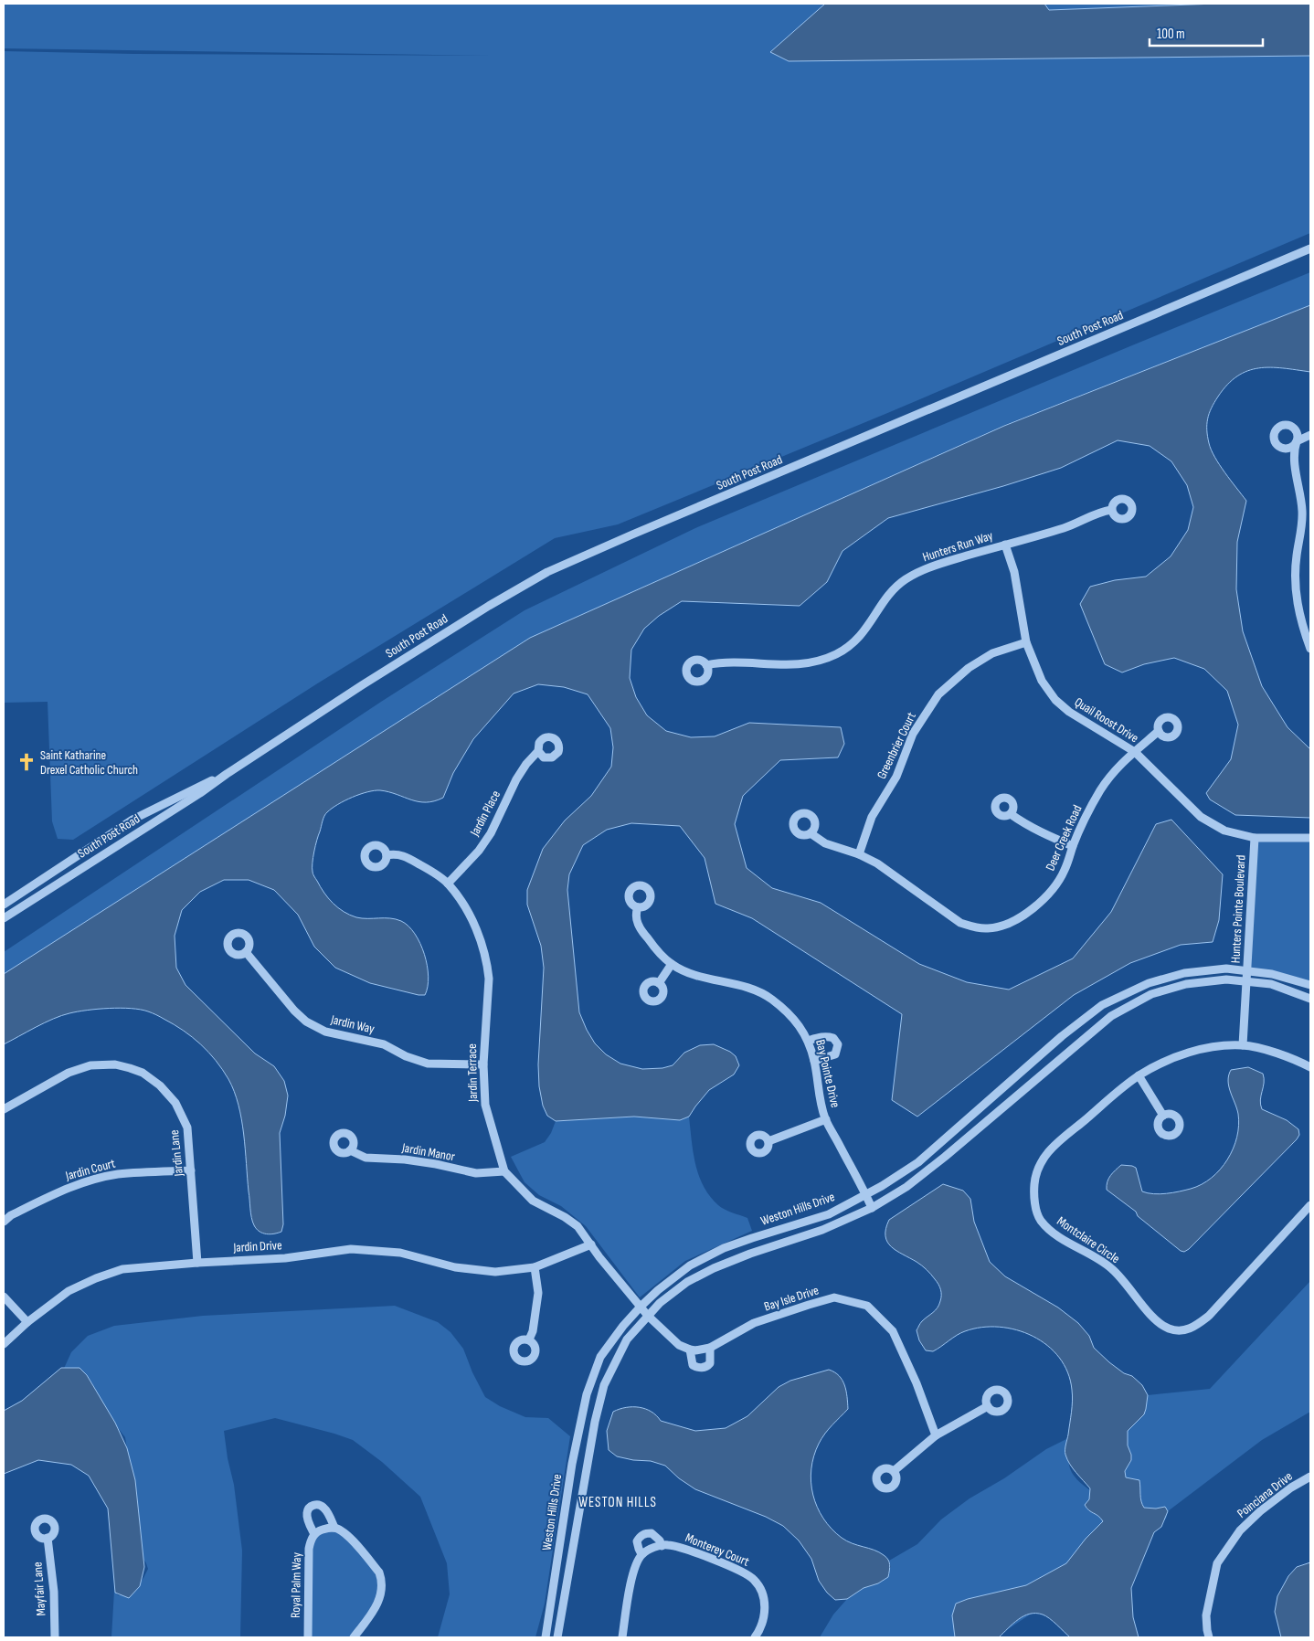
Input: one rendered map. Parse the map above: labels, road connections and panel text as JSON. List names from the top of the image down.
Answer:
{
  "streets": {
    "street": [
      "South Post Road",
      "Hunters Run Way",
      "Quail Roost Drive",
      "Greenbrier Court",
      "Jardin Place",
      "Deer Creek Road",
      "Hunters Pointe Boulevard",
      "Jardin Way",
      "Jardin Terrace",
      "Bay Pointe Drive",
      "Jardin Manor",
      "Jardin Lane",
      "Jardin Court",
      "Weston Hills Drive",
      "Montclaire Circle",
      "Jardin Drive",
      "Bay Isle Drive",
      "Poinciana Drive",
      "Monterey Court",
      "Royal Palm Way",
      "Mayfair Lane"
    ]
  },
  "crossings": [
    ["Hunters Run Way", "Quail Roost Drive"],
    ["Quail Roost Drive", "Greenbrier Court"],
    ["Quail Roost Drive", "Deer Creek Road"],
    ["Quail Roost Drive", "Hunters Pointe Boulevard"],
    ["Greenbrier Court", "Deer Creek Road"],
    ["Jardin Place", "Jardin Terrace"],
    ["Hunters Pointe Boulevard", "Weston Hills Drive"],
    ["Hunters Pointe Boulevard", "Montclaire Circle"],
    ["Jardin Way", "Jardin Terrace"],
    ["Jardin Terrace", "Jardin Manor"],
    ["Jardin Terrace", "Weston Hills Drive"],
    ["Jardin Terrace", "Jardin Drive"],
    ["Bay Pointe Drive", "Weston Hills Drive"],
    ["Jardin Lane", "Jardin Court"],
    ["Jardin Lane", "Jardin Drive"]
  ],
  "districts": ["WESTON HILLS"],
  "places": {
    "church": ["Saint Katharine Drexel Catholic Church"]
  },
  "scale_bar": "100 m"
}
